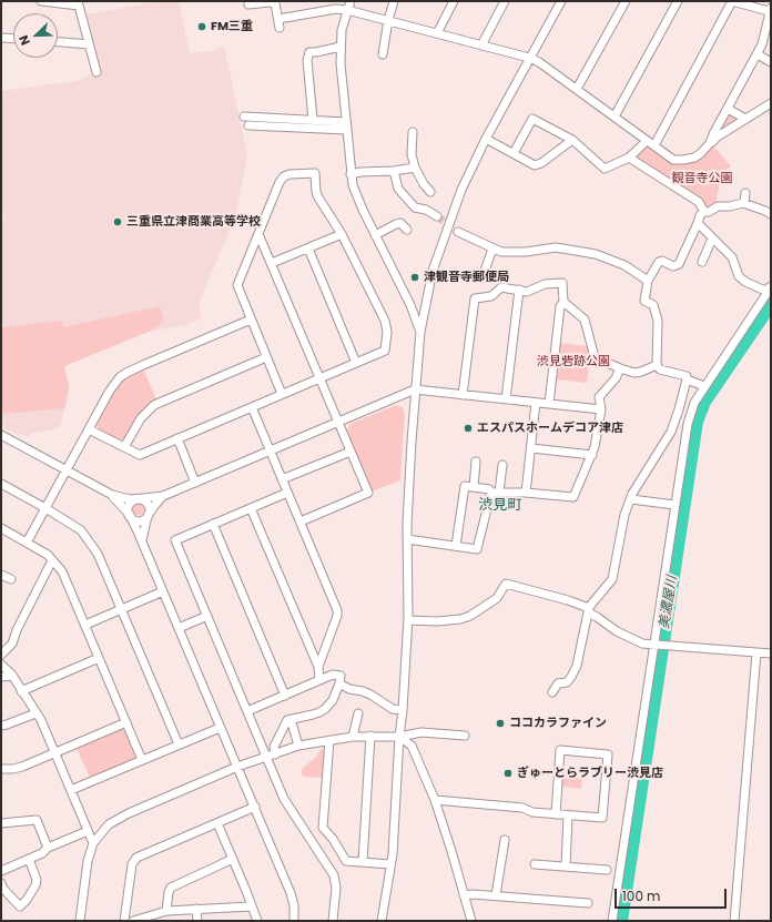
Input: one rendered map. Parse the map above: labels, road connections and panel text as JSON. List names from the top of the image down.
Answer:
{
  "districts": ["渋見町"],
  "water": ["美濃屋川"],
  "parks": ["観音寺公園", "渋見砦跡公園"],
  "places": [
    "FM三重",
    "三重県立津商業高等学校",
    "津観音寺郵便局",
    "エスパスホームデコア津店",
    "ココカラファイン",
    "ぎゅーとらラブリー渋見店"
  ],
  "scale_bar": "100 m",
  "north": "bottom left"
}
